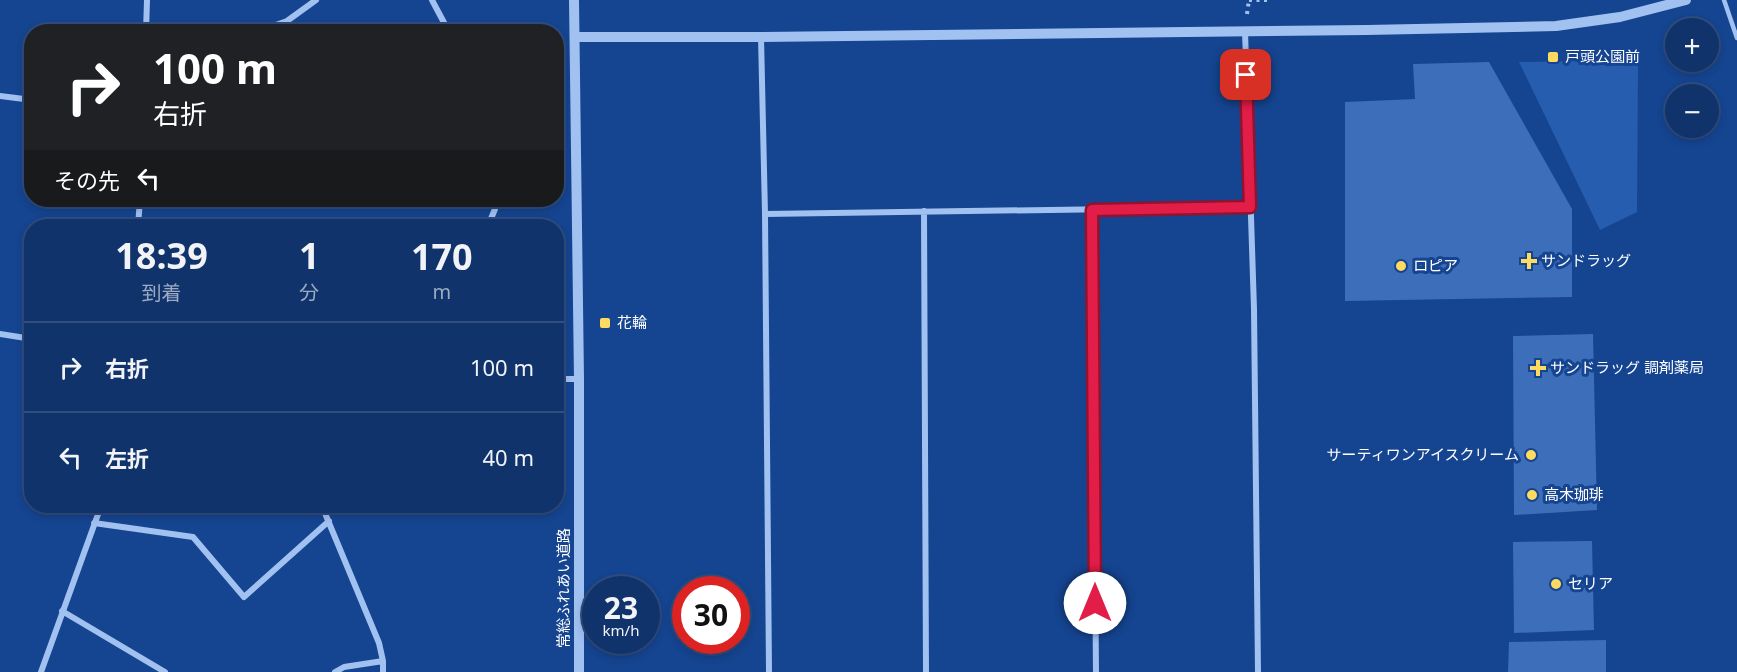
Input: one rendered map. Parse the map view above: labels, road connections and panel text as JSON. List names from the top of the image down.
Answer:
{
  "streets": {
    "street": ["常総ふれあい道路"]
  },
  "places": {
    "transit": ["戸頭公園前", "花輪"],
    "health": ["サンドラッグ", "サンドラッグ 調剤薬局"],
    "other": [
      "ロピア",
      "サーティワンアイスクリーム",
      "高木珈琲",
      "セリア"
    ]
  },
  "page": {
    "map_buttons": ["+", "−"],
    "turn": ["100 m", "右折"],
    "then": "その先",
    "eta": [
      "18:39",
      "到着",
      "1",
      "分",
      "170",
      "m"
    ],
    "list": [
      {
        "name": "右折",
        "value": "100 m"
      },
      {
        "name": "左折",
        "value": "40 m"
      }
    ],
    "speed": "23 km/h",
    "limit": "30"
  }
}
